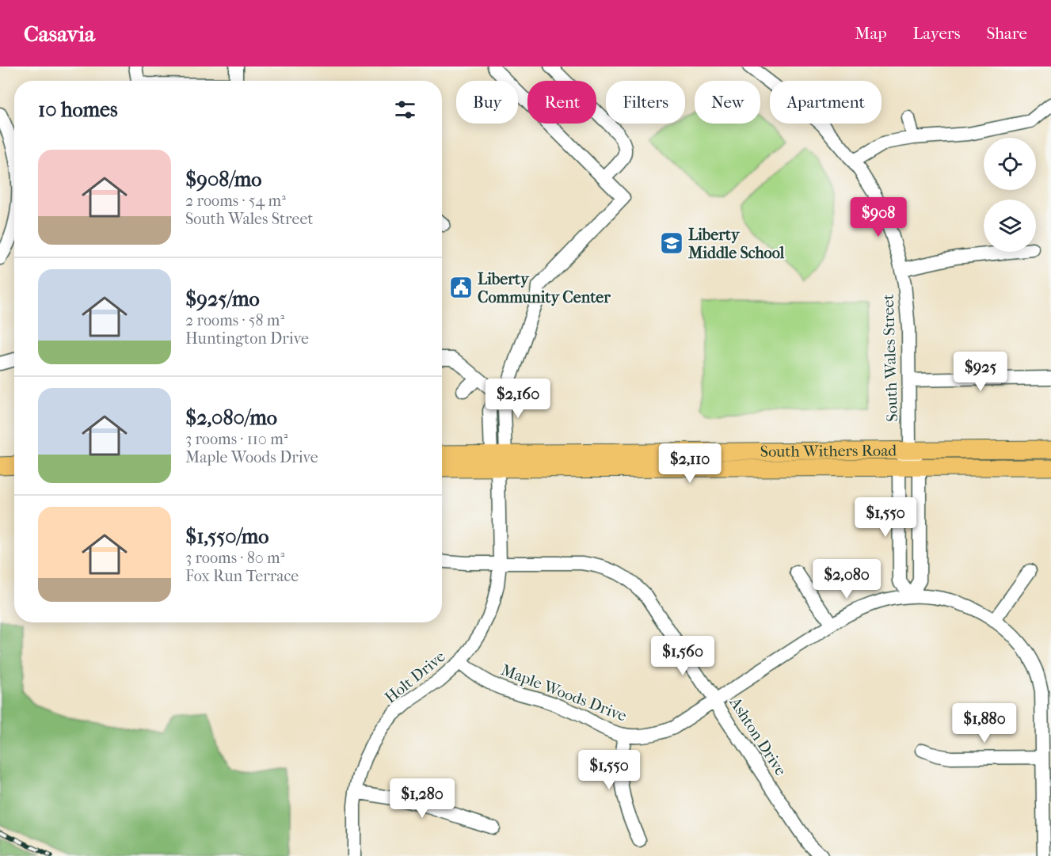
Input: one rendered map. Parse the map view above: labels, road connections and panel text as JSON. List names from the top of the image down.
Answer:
{
  "streets": {
    "main road": ["South Withers Road"],
    "street": [
      "South Wales Street",
      "Holt Drive",
      "Maple Woods Drive",
      "Ashton Drive"
    ]
  },
  "crossings": [
    ["South Wales Street", "South Withers Road"],
    ["South Withers Road", "Holt Drive"],
    ["Holt Drive", "Maple Woods Drive"],
    ["Holt Drive", "Ashton Drive"],
    ["Maple Woods Drive", "Ashton Drive"]
  ],
  "places": {
    "school or university": ["Liberty Middle School"],
    "public building": ["Liberty Community Center"]
  },
  "page": {
    "header": "Casavia",
    "nav": ["Map", "Layers", "Share"],
    "chip": [
      "Buy",
      "Rent",
      "Filters",
      "New",
      "Apartment"
    ],
    "heading": "10 homes",
    "list": [
      {
        "name": "$908/mo",
        "note": "2 rooms · 54 m² · South Wales Street"
      },
      {
        "name": "$925/mo",
        "note": "2 rooms · 58 m² · Huntington Drive"
      },
      {
        "name": "$2,080/mo",
        "note": "3 rooms · 110 m² · Maple Woods Drive"
      },
      {
        "name": "$1,550/mo",
        "note": "3 rooms · 80 m² · Fox Run Terrace"
      }
    ],
    "price": [
      "$908",
      "$925",
      "$2,160",
      "$2,110",
      "$1,550",
      "$2,080",
      "$1,560",
      "$1,880",
      "$1,550",
      "$1,280"
    ]
  }
}
